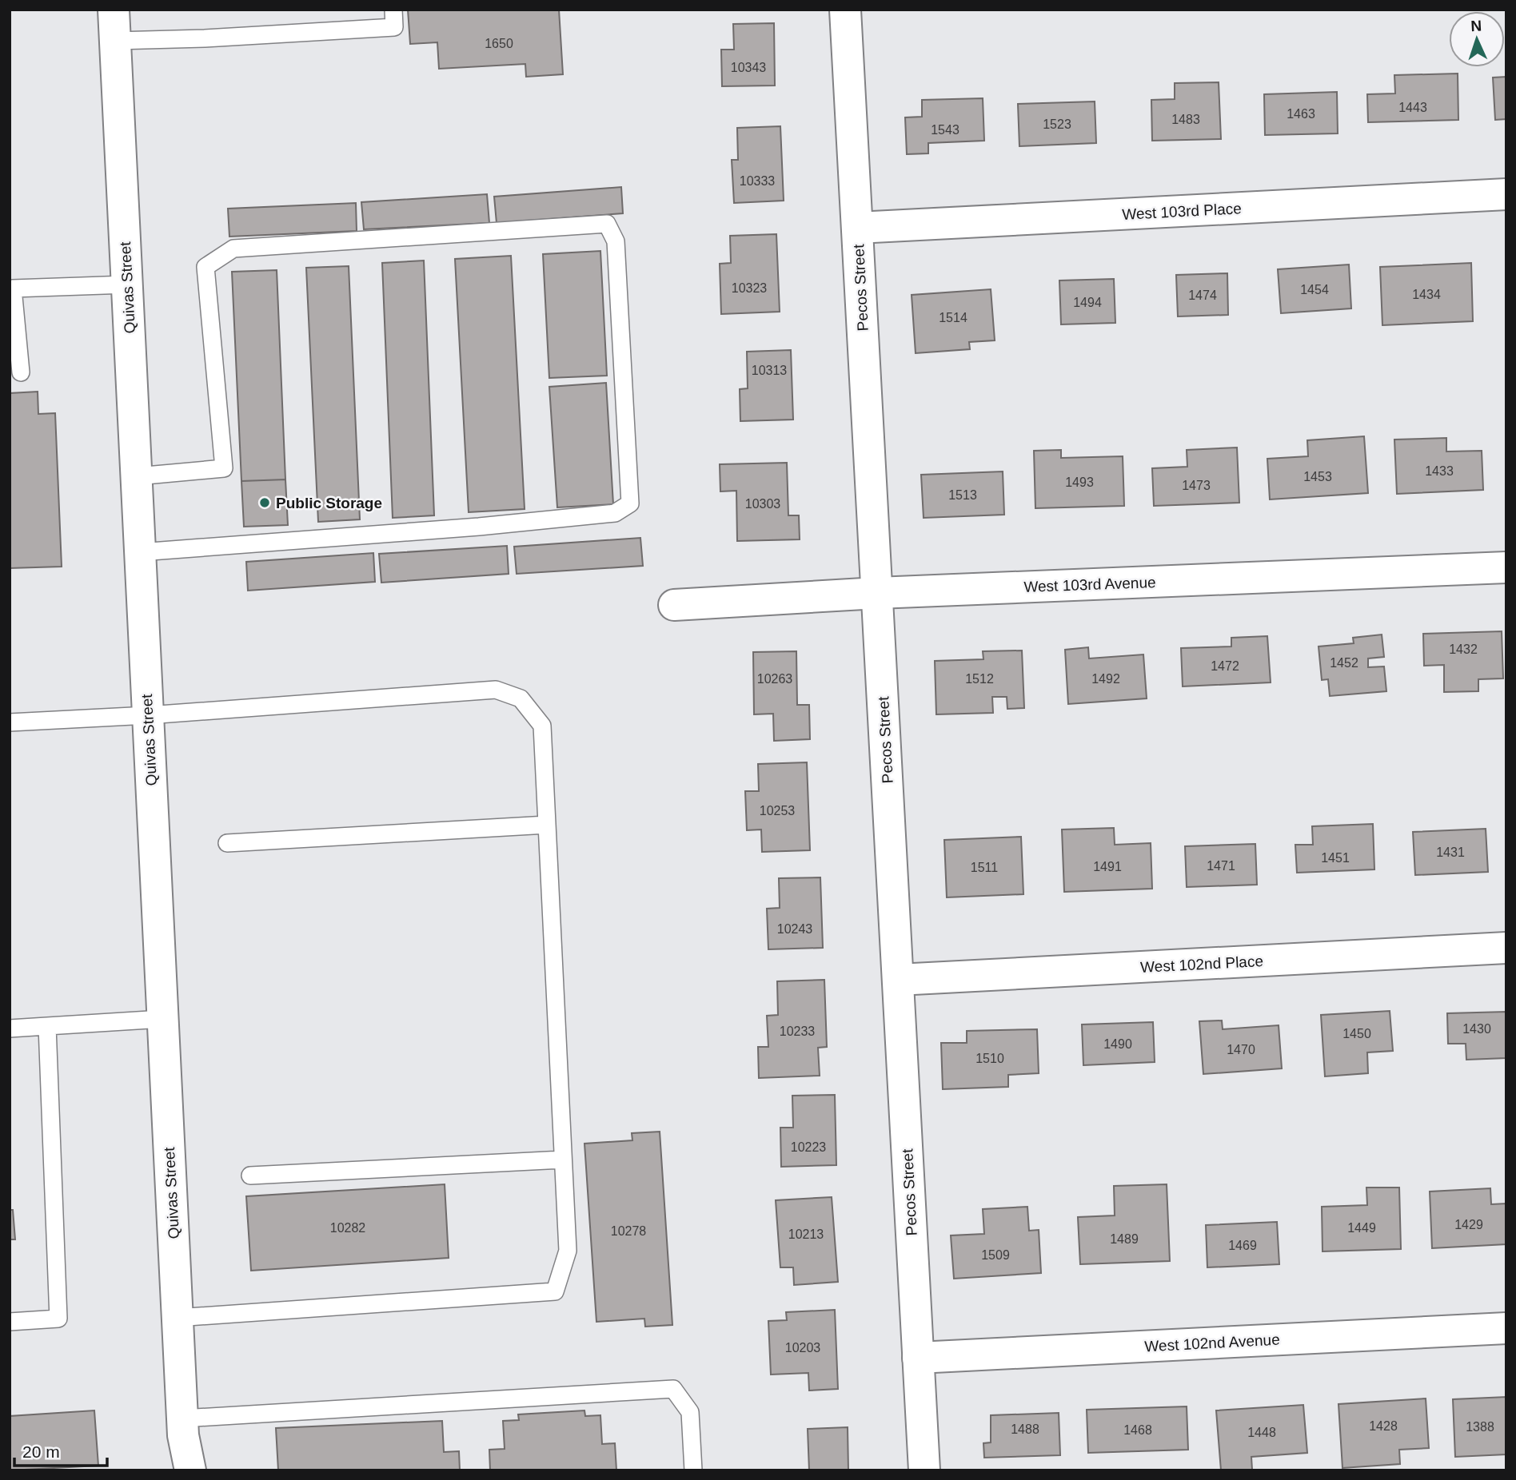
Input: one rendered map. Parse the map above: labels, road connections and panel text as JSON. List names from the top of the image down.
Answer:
{
  "streets": {
    "street": [
      "West 103rd Place",
      "Quivas Street",
      "Pecos Street",
      "West 103rd Avenue",
      "West 102nd Place",
      "West 102nd Avenue"
    ]
  },
  "crossings": [
    ["West 103rd Place", "Pecos Street"],
    ["Pecos Street", "West 103rd Avenue"],
    ["Pecos Street", "West 102nd Place"],
    ["Pecos Street", "West 102nd Avenue"]
  ],
  "places": ["Public Storage"],
  "house_numbers": [
    "1650",
    "10343",
    "1443",
    "1463",
    "1483",
    "1523",
    "1543",
    "10333",
    "10323",
    "1454",
    "1434",
    "1474",
    "1494",
    "1514",
    "10313",
    "1433",
    "1453",
    "1493",
    "1473",
    "1513",
    "10303",
    "1432",
    "1452",
    "1472",
    "10263",
    "1512",
    "1492",
    "10253",
    "1431",
    "1451",
    "1471",
    "1491",
    "1511",
    "10243",
    "1430",
    "10233",
    "1450",
    "1490",
    "1470",
    "1510",
    "10223",
    "1429",
    "10282",
    "1449",
    "10278",
    "10213",
    "1489",
    "1469",
    "1509",
    "10203",
    "1428",
    "1388",
    "1488",
    "1468",
    "1448"
  ],
  "scale_bar": "20 m",
  "north": "top"
}
